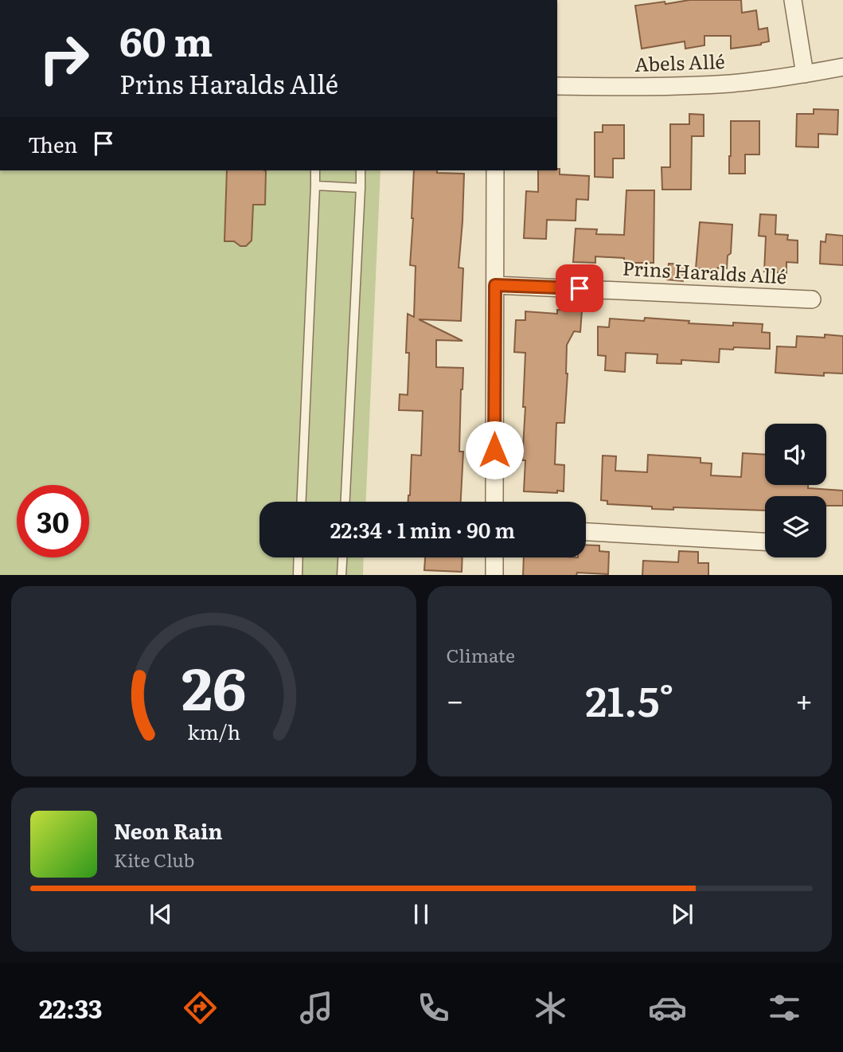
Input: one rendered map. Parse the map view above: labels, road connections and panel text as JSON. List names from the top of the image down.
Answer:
{
  "streets": {
    "street": ["Abels Allé", "Prins Haralds Allé"]
  },
  "page": {
    "turn": ["60 m", "Prins Haralds Allé"],
    "then": "Then",
    "limit": "30",
    "trip": "22:34 · 1 min · 90 m",
    "tile": "Climate",
    "heat": ["−", "21.5°", "+"],
    "song": ["Neon Rain", "Kite Club"],
    "tabs": "22:33",
    "gauge": ["26", "km/h"]
  }
}
